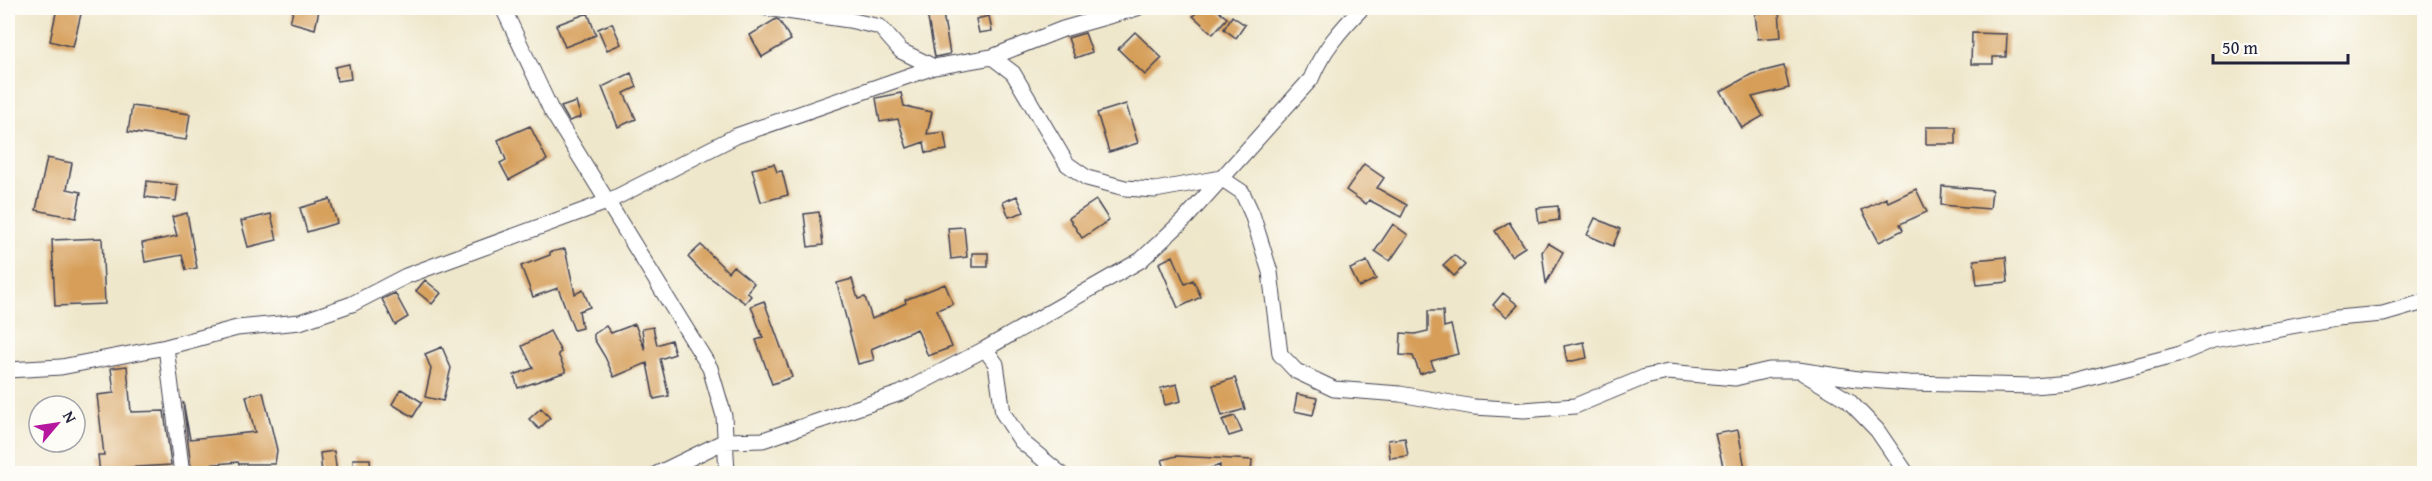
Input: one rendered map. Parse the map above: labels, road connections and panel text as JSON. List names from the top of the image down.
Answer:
{
  "scale_bar": "50 m",
  "north": "top right"
}
